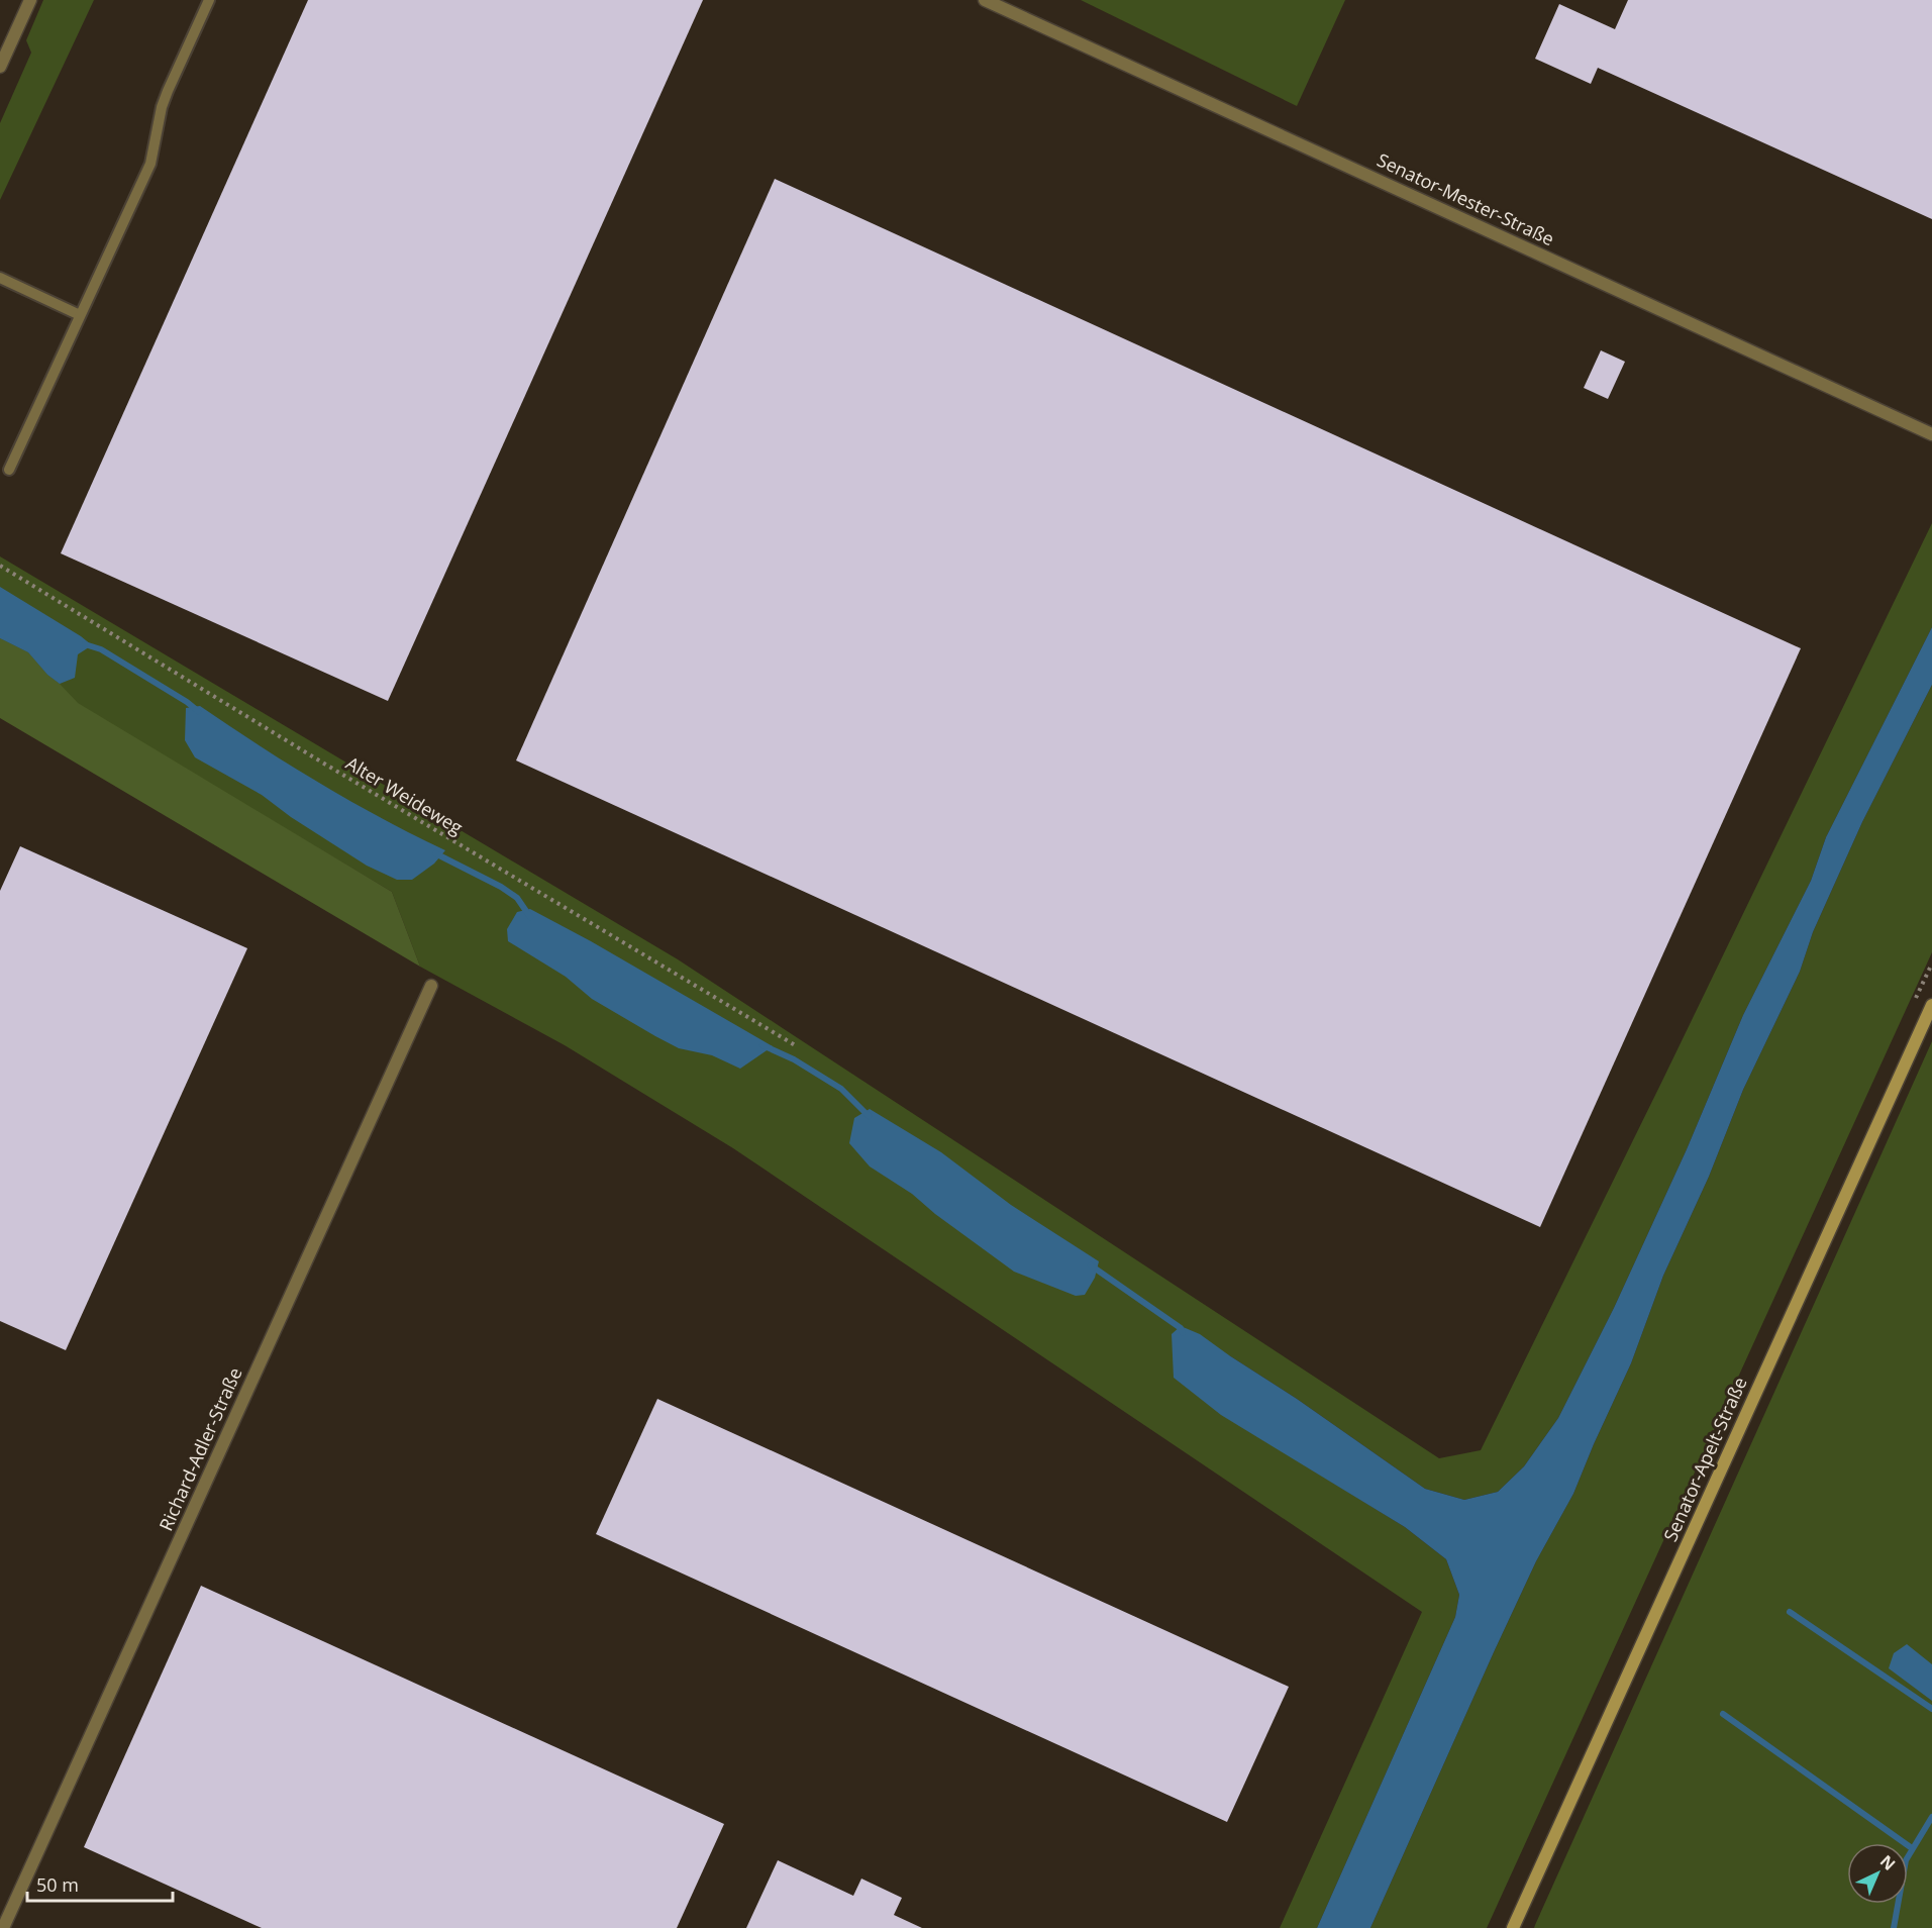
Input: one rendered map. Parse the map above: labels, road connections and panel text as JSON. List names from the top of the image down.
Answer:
{
  "streets": {
    "street": ["Senator-Mester-Straße", "Richard-Adler-Straße", "Senator-Apelt-Straße"],
    "path": ["Alter Weideweg"]
  },
  "scale_bar": "50 m",
  "north": "top right"
}
